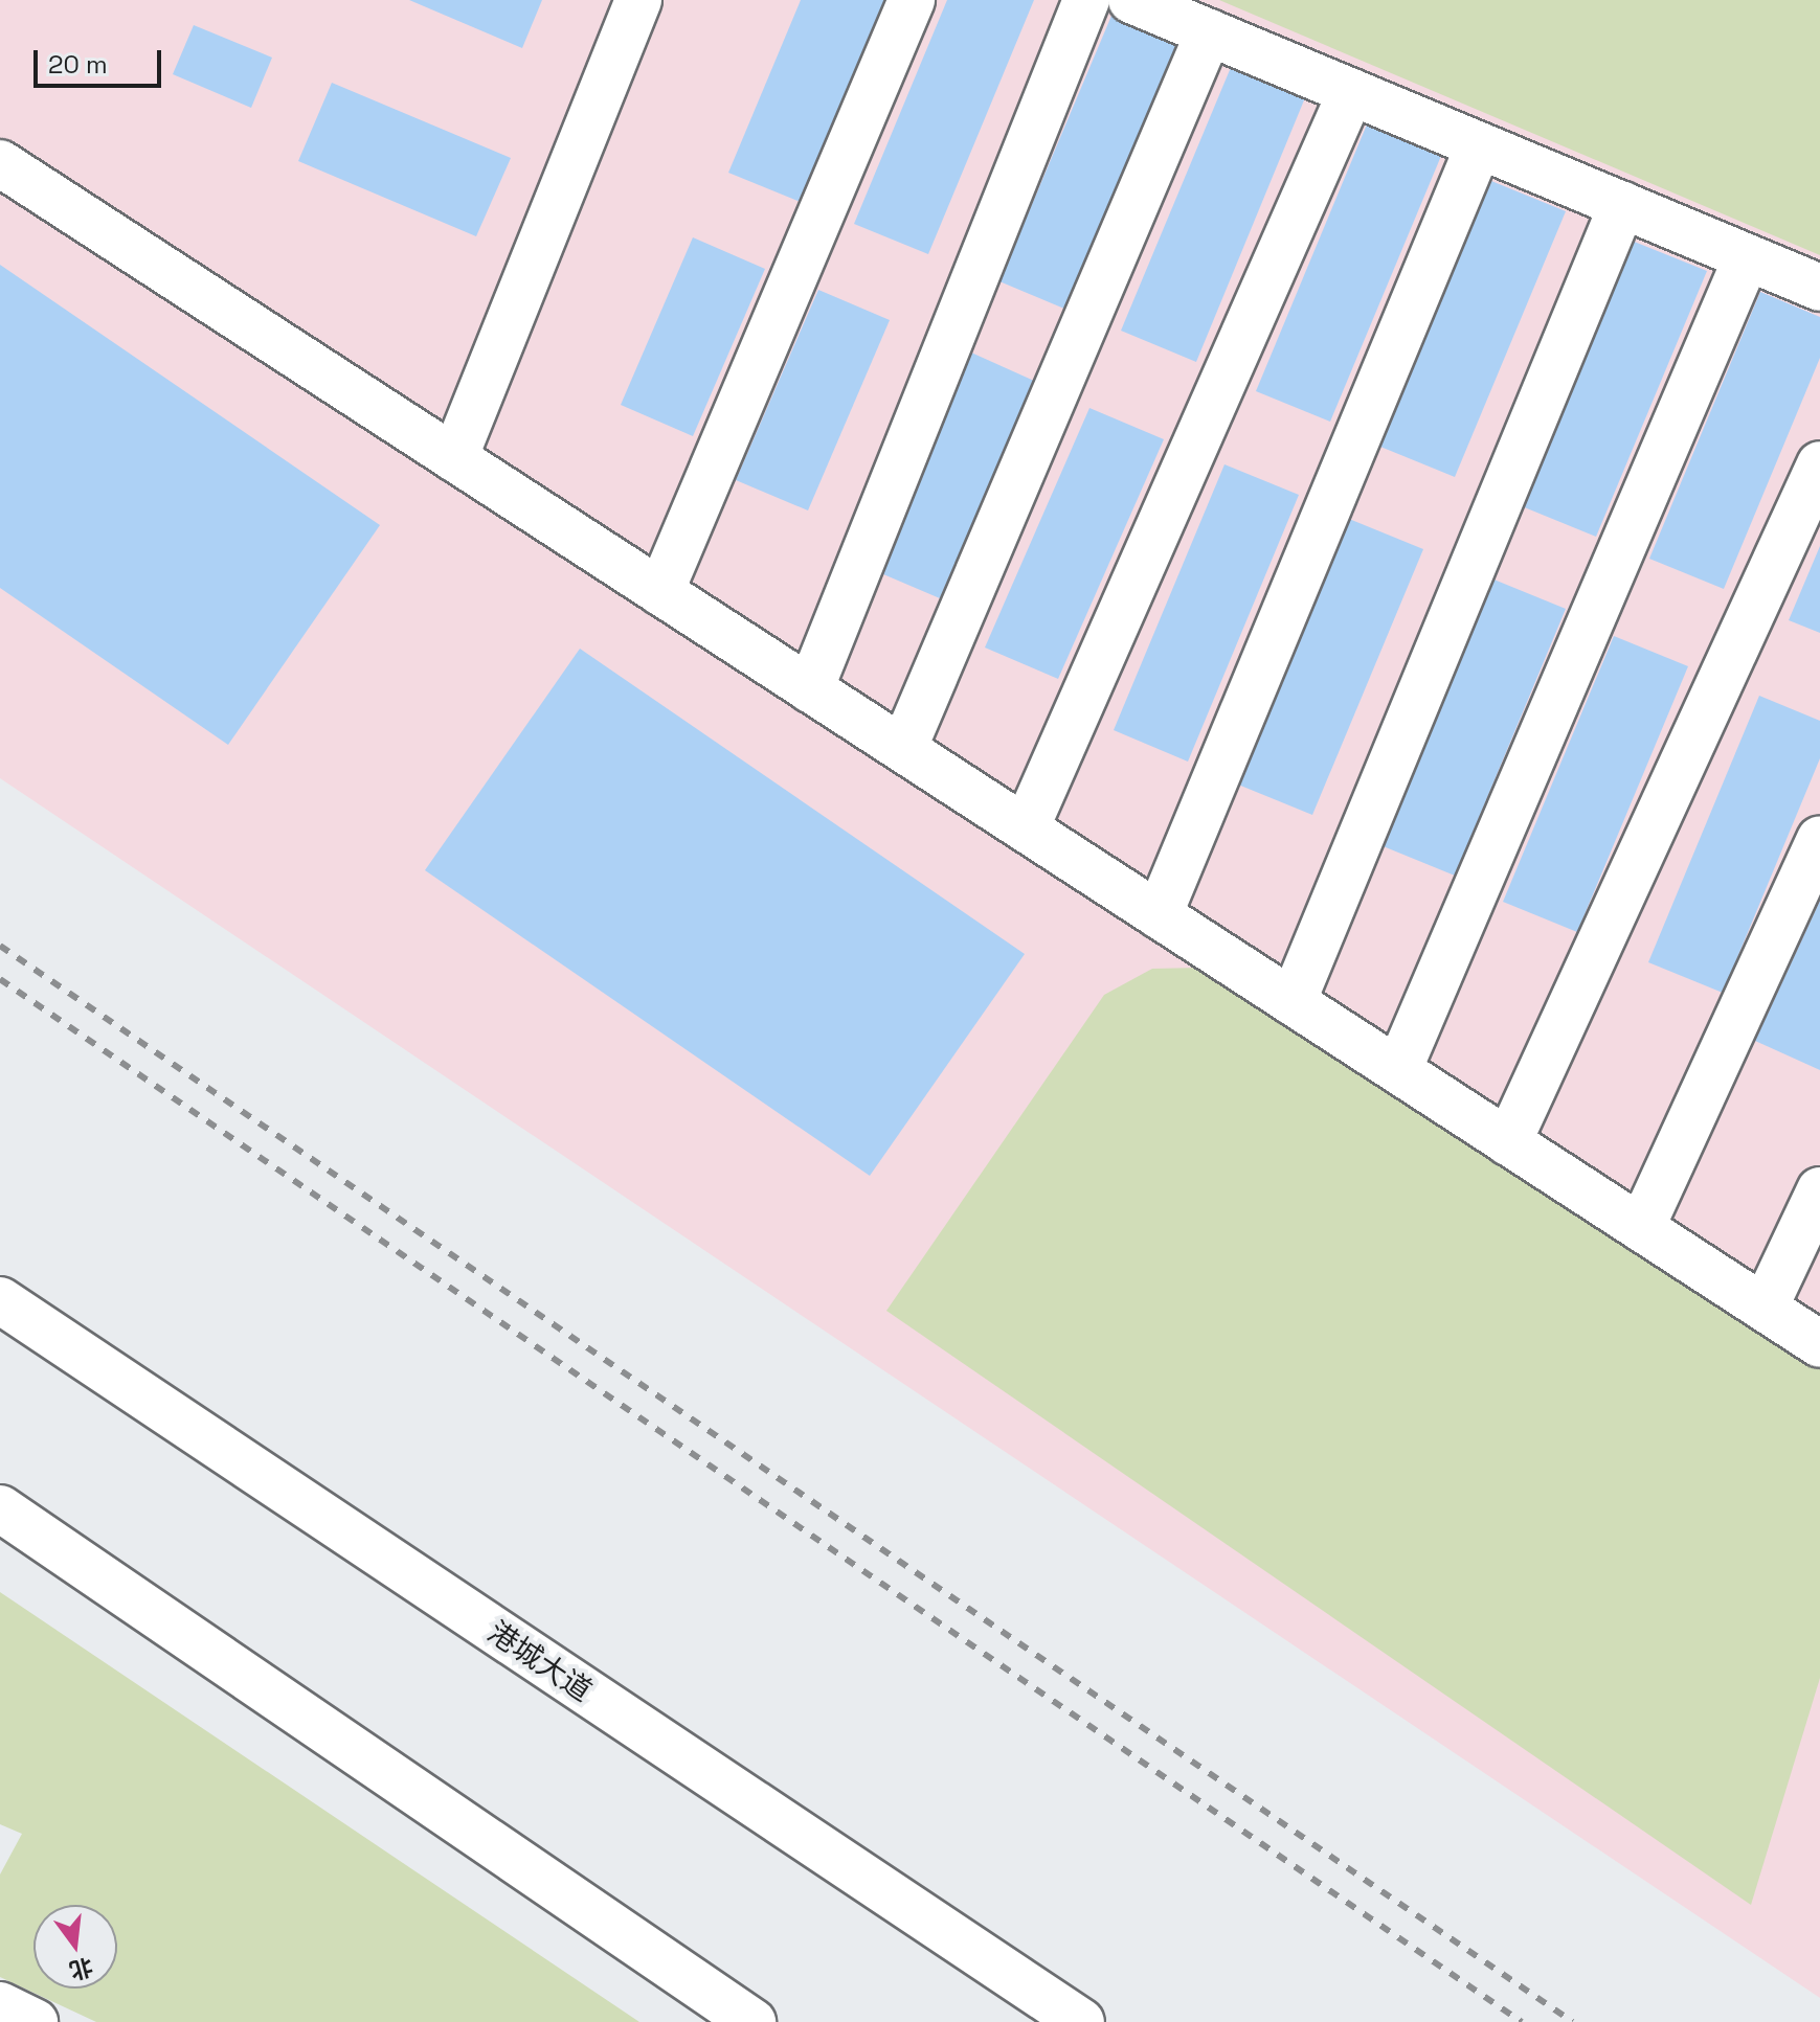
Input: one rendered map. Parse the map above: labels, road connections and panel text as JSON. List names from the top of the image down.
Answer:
{
  "streets": {
    "main road": ["港城大道"]
  },
  "scale_bar": "20 m",
  "north": "bottom"
}
